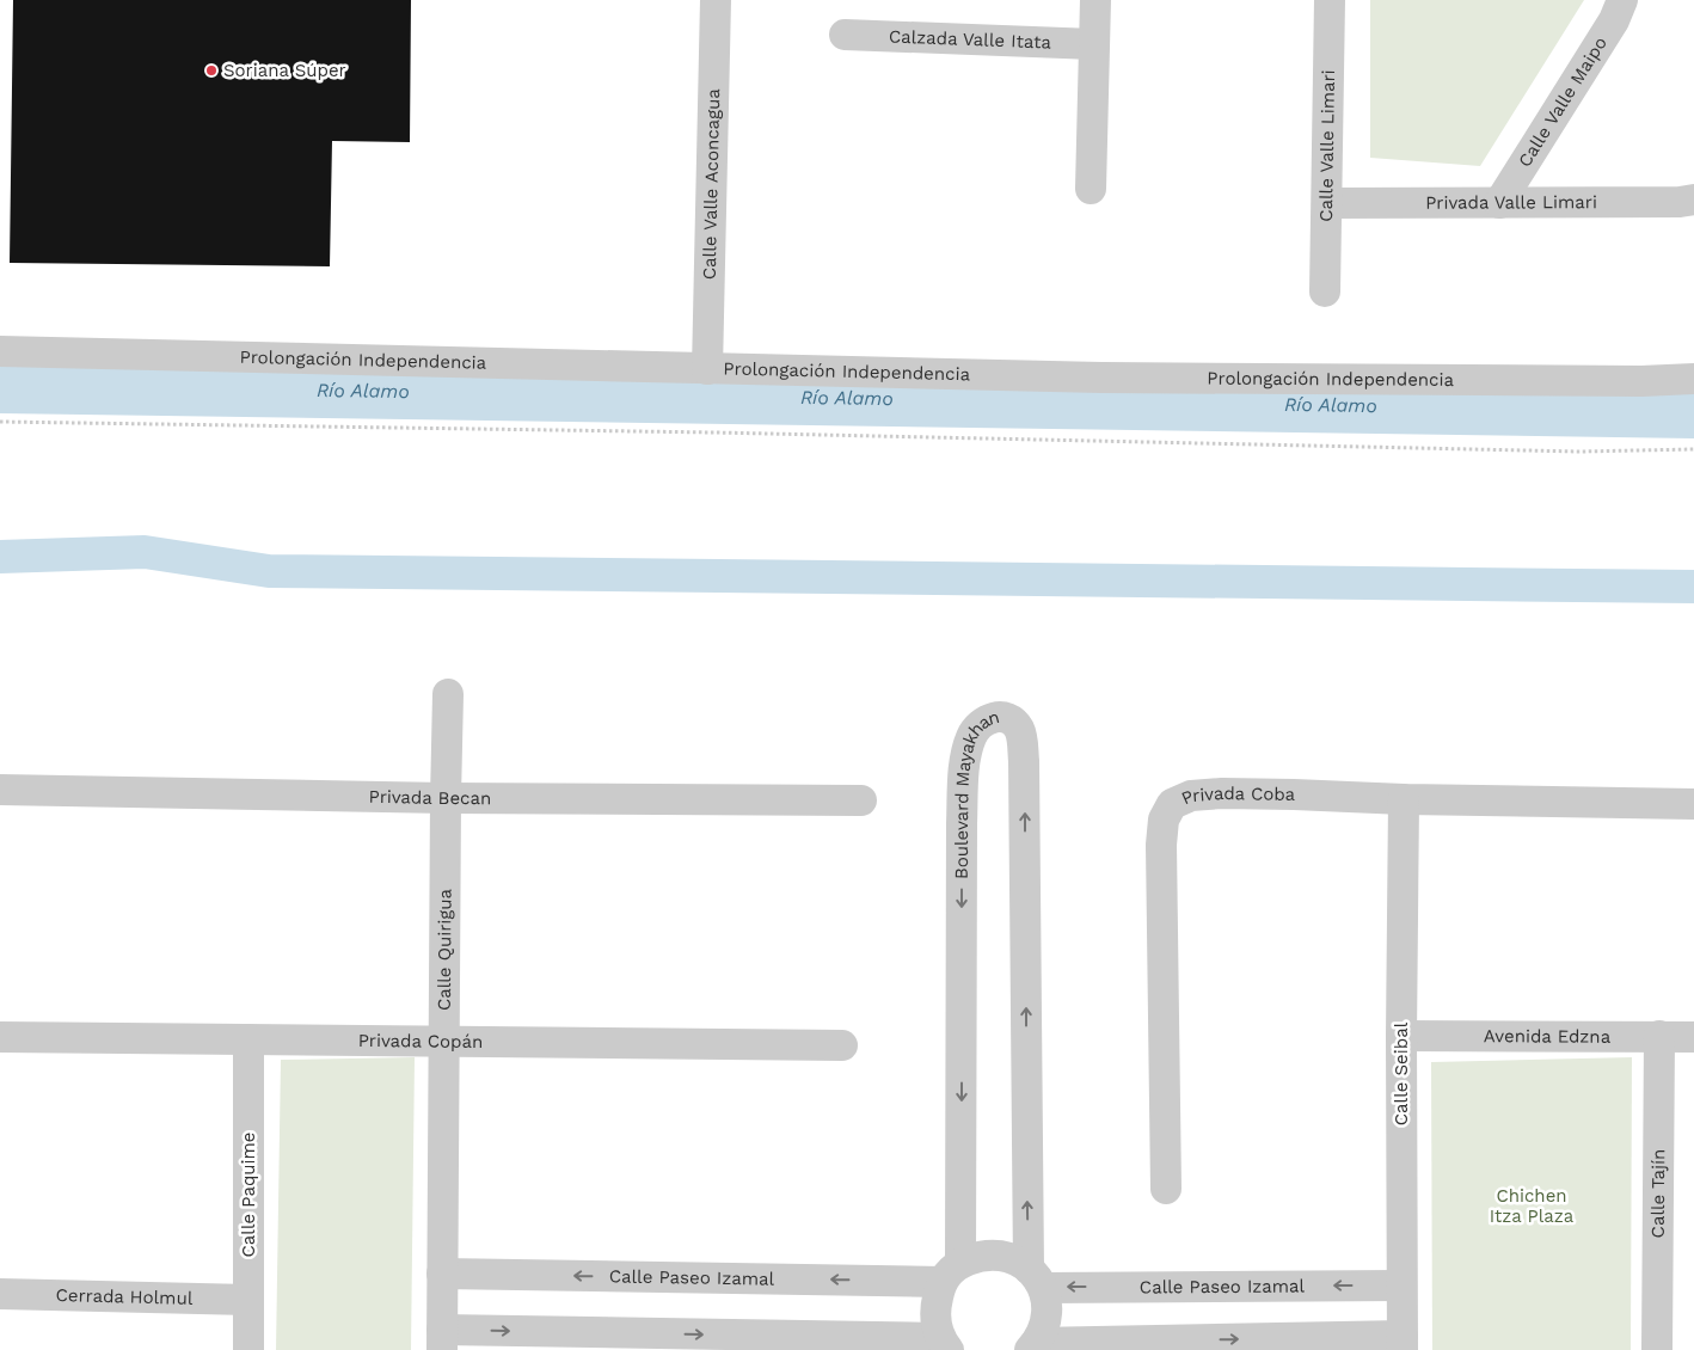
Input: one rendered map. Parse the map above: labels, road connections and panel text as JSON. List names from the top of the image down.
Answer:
{
  "streets": {
    "street": [
      "Calzada Valle Itata",
      "Calle Valle Maipo",
      "Calle Valle Limari",
      "Calle Valle Aconcagua",
      "Privada Valle Limari",
      "Prolongación Independencia",
      "Privada Becan",
      "Privada Coba",
      "Boulevard Mayakhan",
      "Calle Quirigua",
      "Avenida Edzna",
      "Privada Copán",
      "Calle Seibal",
      "Calle Tajín",
      "Calle Paquime",
      "Calle Paseo Izamal",
      "Cerrada Holmul"
    ]
  },
  "crossings": [
    ["Calle Valle Maipo", "Privada Valle Limari"],
    ["Calle Valle Limari", "Privada Valle Limari"],
    ["Calle Valle Aconcagua", "Prolongación Independencia"],
    ["Privada Becan", "Calle Quirigua"],
    ["Privada Coba", "Calle Seibal"],
    ["Boulevard Mayakhan", "Calle Paseo Izamal"],
    ["Calle Quirigua", "Privada Copán"],
    ["Calle Quirigua", "Calle Paseo Izamal"],
    ["Avenida Edzna", "Calle Seibal"],
    ["Avenida Edzna", "Calle Tajín"],
    ["Privada Copán", "Calle Paquime"],
    ["Calle Seibal", "Calle Paseo Izamal"],
    ["Calle Paquime", "Cerrada Holmul"]
  ],
  "water": ["Río Alamo"],
  "parks": ["Chichen Itza Plaza"],
  "places": ["Soriana Súper"]
}
